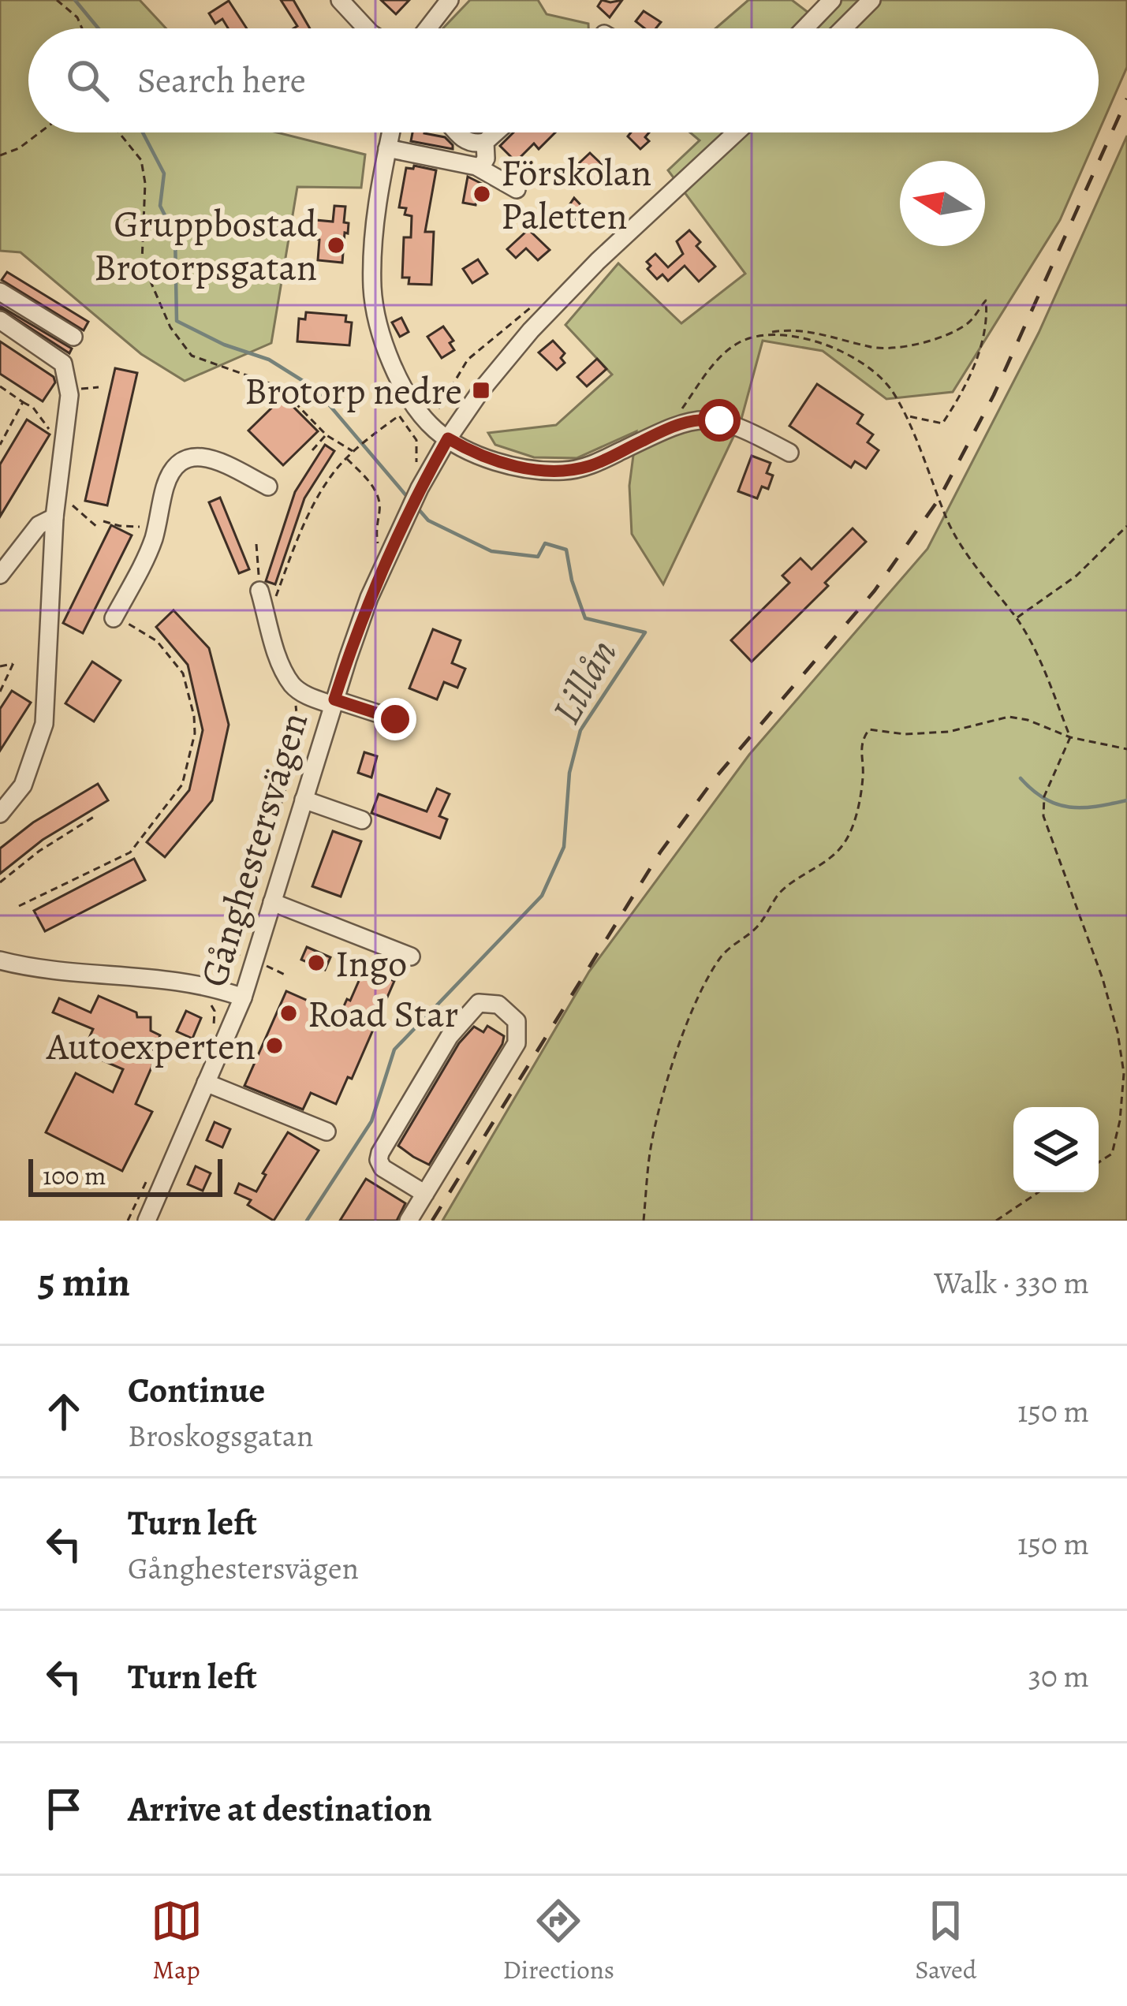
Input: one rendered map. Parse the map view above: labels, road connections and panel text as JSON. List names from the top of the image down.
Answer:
{
  "streets": {
    "street": ["Gånghestersvägen"]
  },
  "water": ["Lillån"],
  "places": {
    "other": [
      "Förskolan Paletten",
      "Gruppbostad Brotorpsgatan",
      "Ingo",
      "Road Star",
      "Autoexperten"
    ],
    "transit": ["Brotorp nedre"]
  },
  "scale_bar": "100 m",
  "north": "left",
  "page": {
    "search": "Search here",
    "scale": "100 m",
    "heading": ["5 min", "Walk · 330 m"],
    "list": [
      ["Continue", "Broskogsgatan", "150 m"],
      ["Turn left", "Gånghestersvägen", "150 m"],
      ["Turn left", "30 m"],
      "Arrive at destination"
    ],
    "nav": ["Map", "Directions", "Saved"]
  }
}
